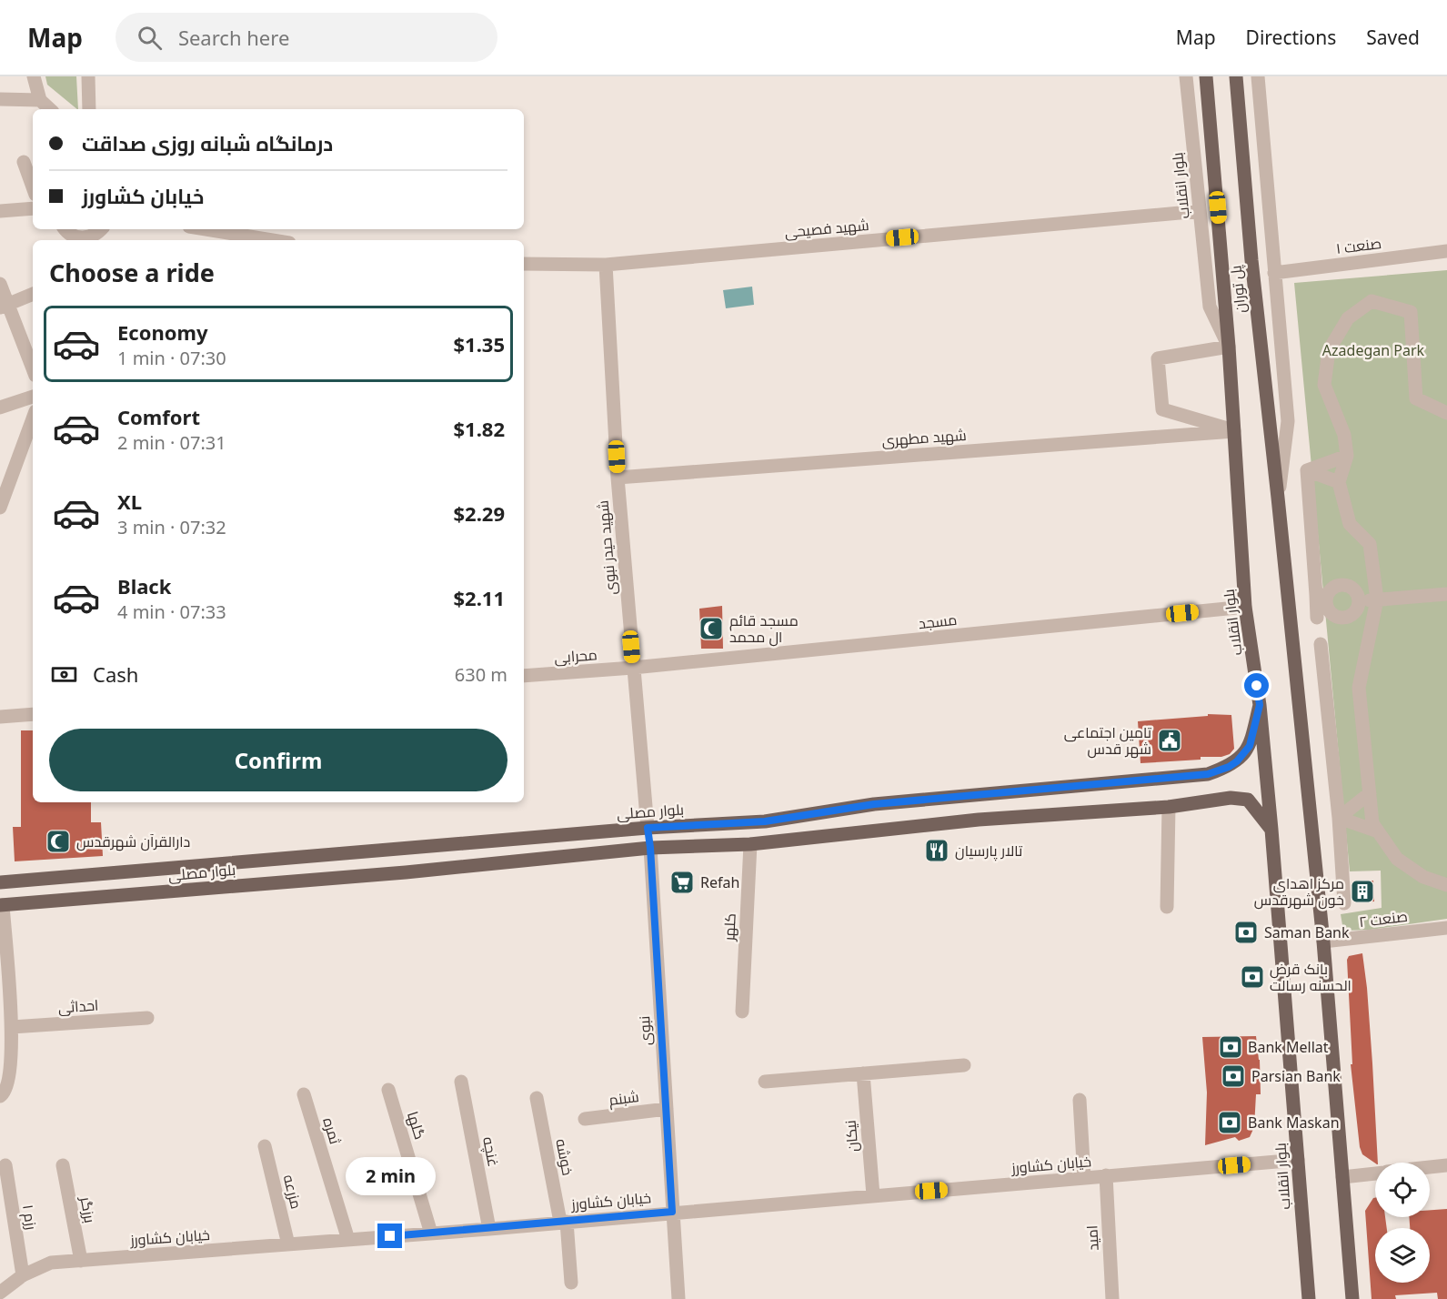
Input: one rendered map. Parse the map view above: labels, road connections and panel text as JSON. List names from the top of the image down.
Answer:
{
  "streets": {
    "main road": ["بلوار انقلاب", "پل توران", "بلوار مصلی"],
    "street": [
      "شهید فصیحی",
      "صنعت ۱",
      "شهید مطهری",
      "شهید حیدر نبوی",
      "مسجد",
      "محرابی",
      "صنعت ۲",
      "کلهر",
      "احداثی",
      "نبوی",
      "شبنم",
      "گلها",
      "ثمره",
      "نیکان",
      "غنچه",
      "خوشه",
      "خیابان کشاورز",
      "مزرعه",
      "برزگر",
      "رزم ۱",
      "امید"
    ]
  },
  "crossings": [
    ["بلوار انقلاب", "شهید فصیحی"],
    ["بلوار انقلاب", "پل توران"],
    ["بلوار انقلاب", "شهید مطهری"],
    ["بلوار انقلاب", "مسجد"],
    ["بلوار انقلاب", "بلوار مصلی"],
    ["بلوار انقلاب", "خیابان کشاورز"],
    ["شهید فصیحی", "شهید حیدر نبوی"],
    ["شهید مطهری", "شهید حیدر نبوی"],
    ["شهید حیدر نبوی", "مسجد"],
    ["شهید حیدر نبوی", "محرابی"],
    ["شهید حیدر نبوی", "بلوار مصلی"],
    ["مسجد", "محرابی"],
    ["بلوار مصلی", "کلهر"],
    ["بلوار مصلی", "نبوی"],
    ["نبوی", "شبنم"],
    ["نبوی", "خیابان کشاورز"],
    ["گلها", "خیابان کشاورز"],
    ["ثمره", "خیابان کشاورز"],
    ["نیکان", "خیابان کشاورز"],
    ["غنچه", "خیابان کشاورز"],
    ["خوشه", "خیابان کشاورز"],
    ["خیابان کشاورز", "مزرعه"],
    ["خیابان کشاورز", "برزگر"],
    ["خیابان کشاورز", "رزم ۱"],
    ["خیابان کشاورز", "امید"]
  ],
  "parks": ["Azadegan Park"],
  "places": {
    "mosque": ["مسجد قائم ال محمد", "دارالقرآن شهرقدس"],
    "public building": ["تامین اجتماعی شهر قدس"],
    "restaurant": ["تالار پارسیان"],
    "supermarket": ["Refah"],
    "building": ["مرکز اهدای خون شهرقدس"],
    "bank": [
      "Saman Bank",
      "بانک قرض الحسنه رسالت",
      "Bank Mellat",
      "Parsian Bank",
      "Bank Maskan"
    ]
  },
  "page": {
    "header": "Map",
    "search": "Search here",
    "nav": ["Map", "Directions", "Saved"],
    "banner": ["درمانگاه شبانه روزی صداقت", "خیابان کشاورز"],
    "heading": "Choose a ride",
    "list": [
      {
        "name": "Economy",
        "note": "1 min · 07:30",
        "value": "$1.35"
      },
      {
        "name": "Comfort",
        "note": "2 min · 07:31",
        "value": "$1.82"
      },
      {
        "name": "XL",
        "note": "3 min · 07:32",
        "value": "$2.29"
      },
      {
        "name": "Black",
        "note": "4 min · 07:33",
        "value": "$2.11"
      }
    ],
    "pay": ["Cash", "630 m"],
    "buttons": "Confirm",
    "bubble": "2 min"
  }
}
